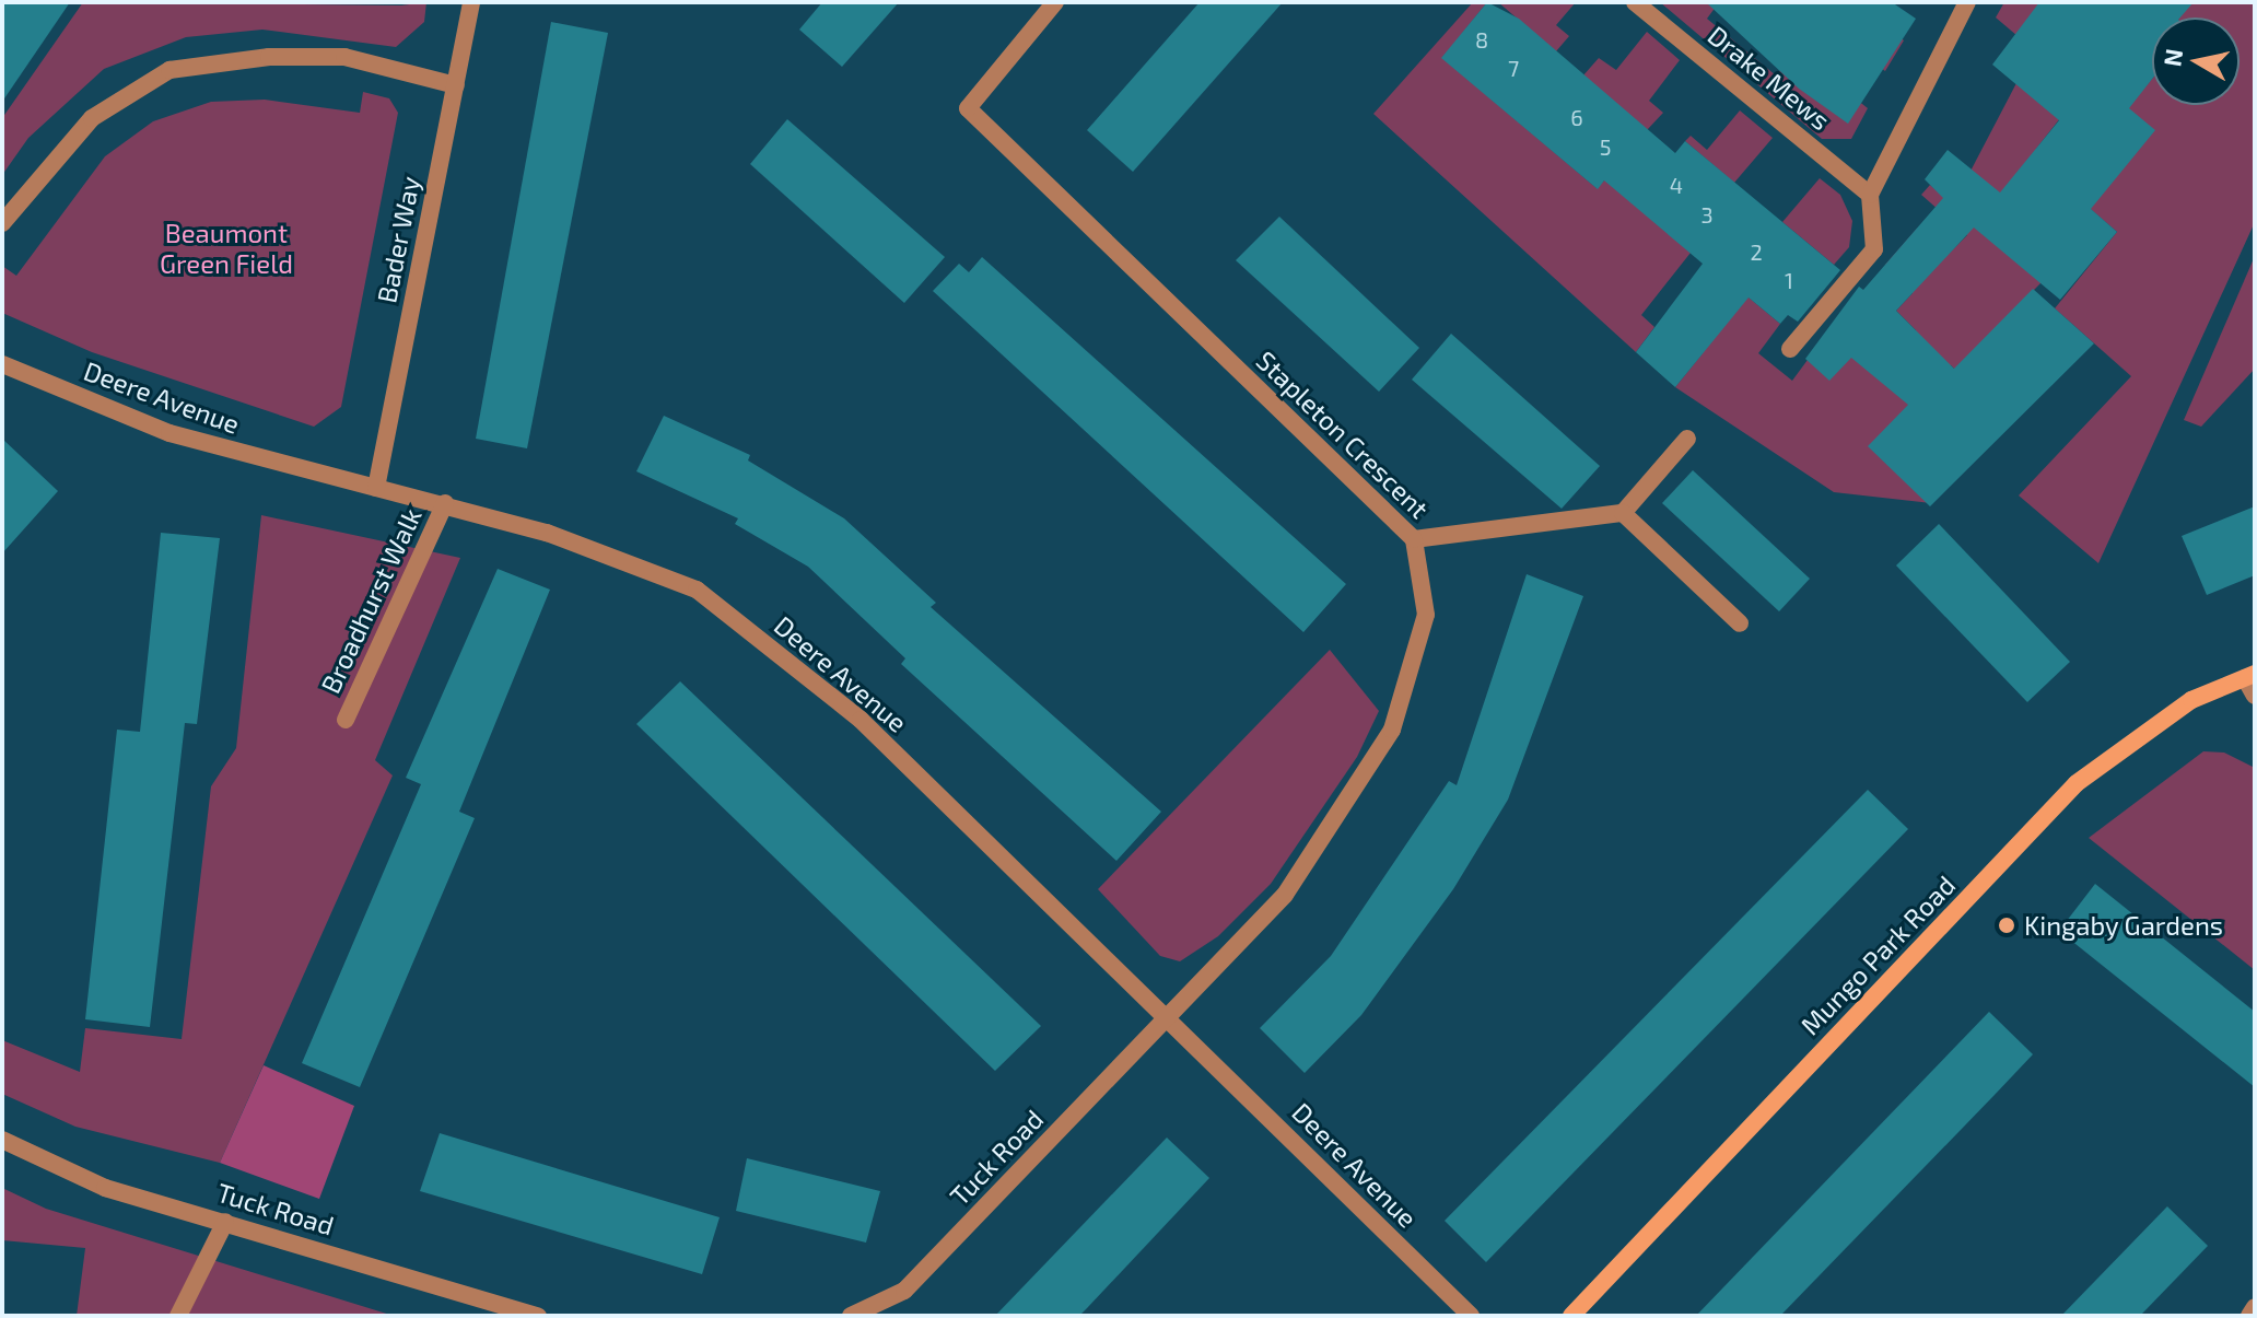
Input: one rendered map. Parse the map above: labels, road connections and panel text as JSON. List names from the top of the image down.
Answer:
{
  "streets": {
    "street": [
      "Drake Mews",
      "Bader Way",
      "Deere Avenue",
      "Stapleton Crescent",
      "Broadhurst Walk",
      "Mungo Park Road",
      "Tuck Road"
    ]
  },
  "crossings": [
    ["Bader Way", "Deere Avenue"],
    ["Deere Avenue", "Stapleton Crescent"],
    ["Deere Avenue", "Broadhurst Walk"],
    ["Deere Avenue", "Tuck Road"],
    ["Stapleton Crescent", "Tuck Road"]
  ],
  "parks": ["Beaumont Green Field"],
  "places": ["Kingaby Gardens"],
  "house_numbers": [
    "8",
    "7",
    "6",
    "5",
    "4",
    "3",
    "2",
    "1"
  ],
  "north": "left"
}
